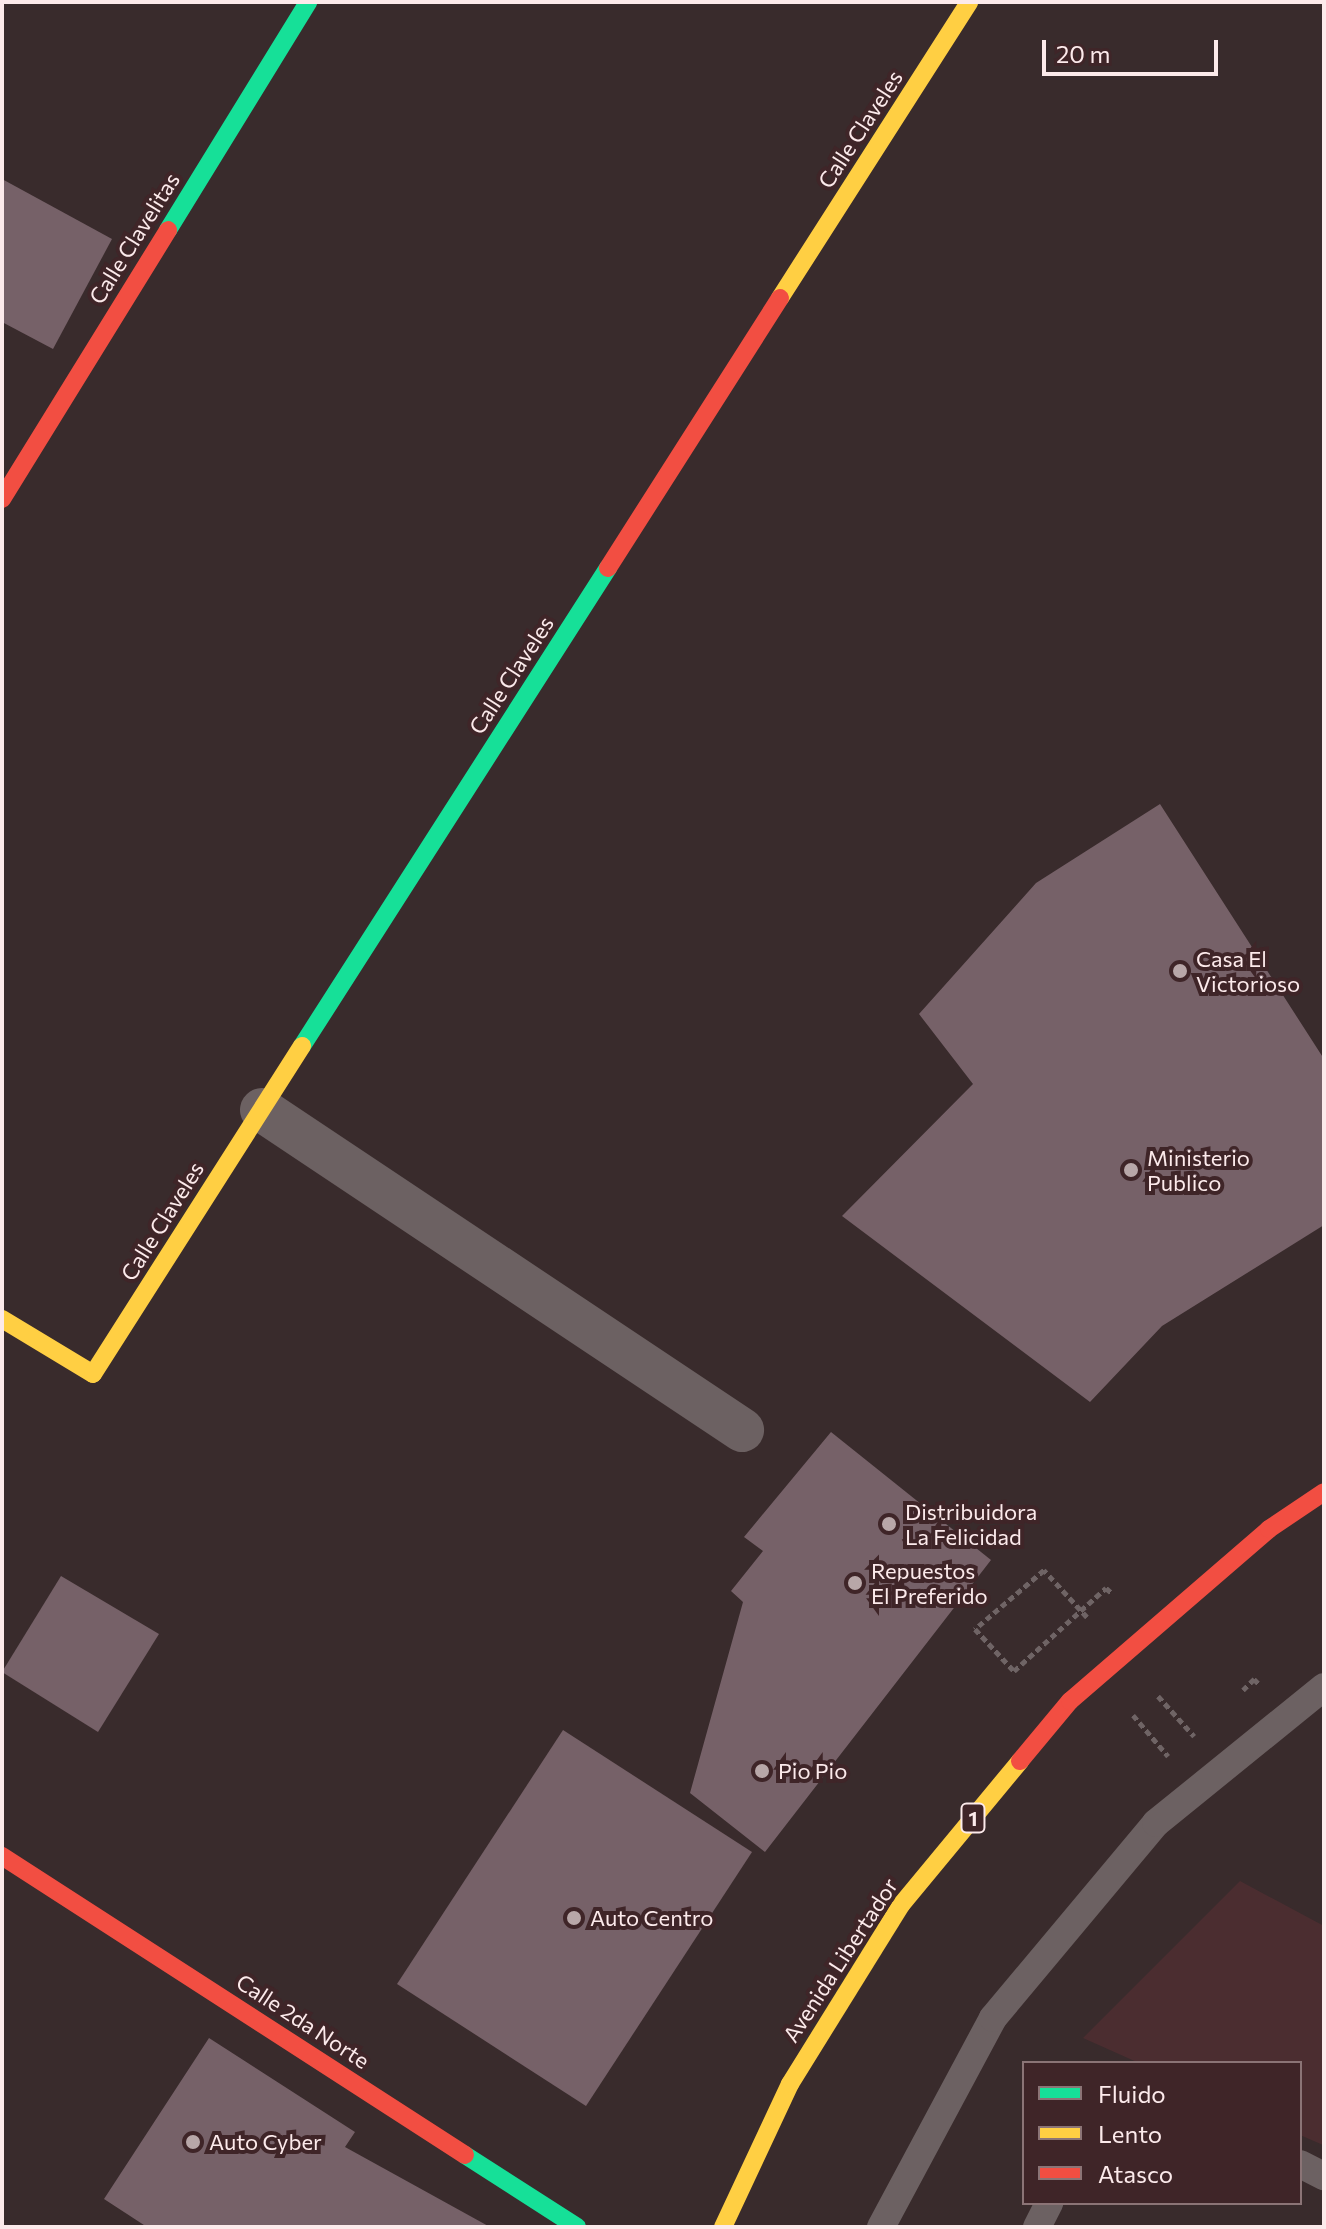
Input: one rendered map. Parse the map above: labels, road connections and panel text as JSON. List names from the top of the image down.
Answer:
{
  "streets": {
    "main road": [
      "Calle Claveles",
      "Calle Clavelitas",
      "1",
      "Avenida Libertador",
      "Calle 2da Norte"
    ]
  },
  "places": [
    "Casa El Victorioso",
    "Ministerio Publico",
    "Distribuidora La Felicidad",
    "Repuestos El Preferido",
    "Pio Pio",
    "Auto Centro",
    "Auto Cyber"
  ],
  "legend": ["Fluido", "Lento", "Atasco"],
  "scale_bar": "20 m"
}
